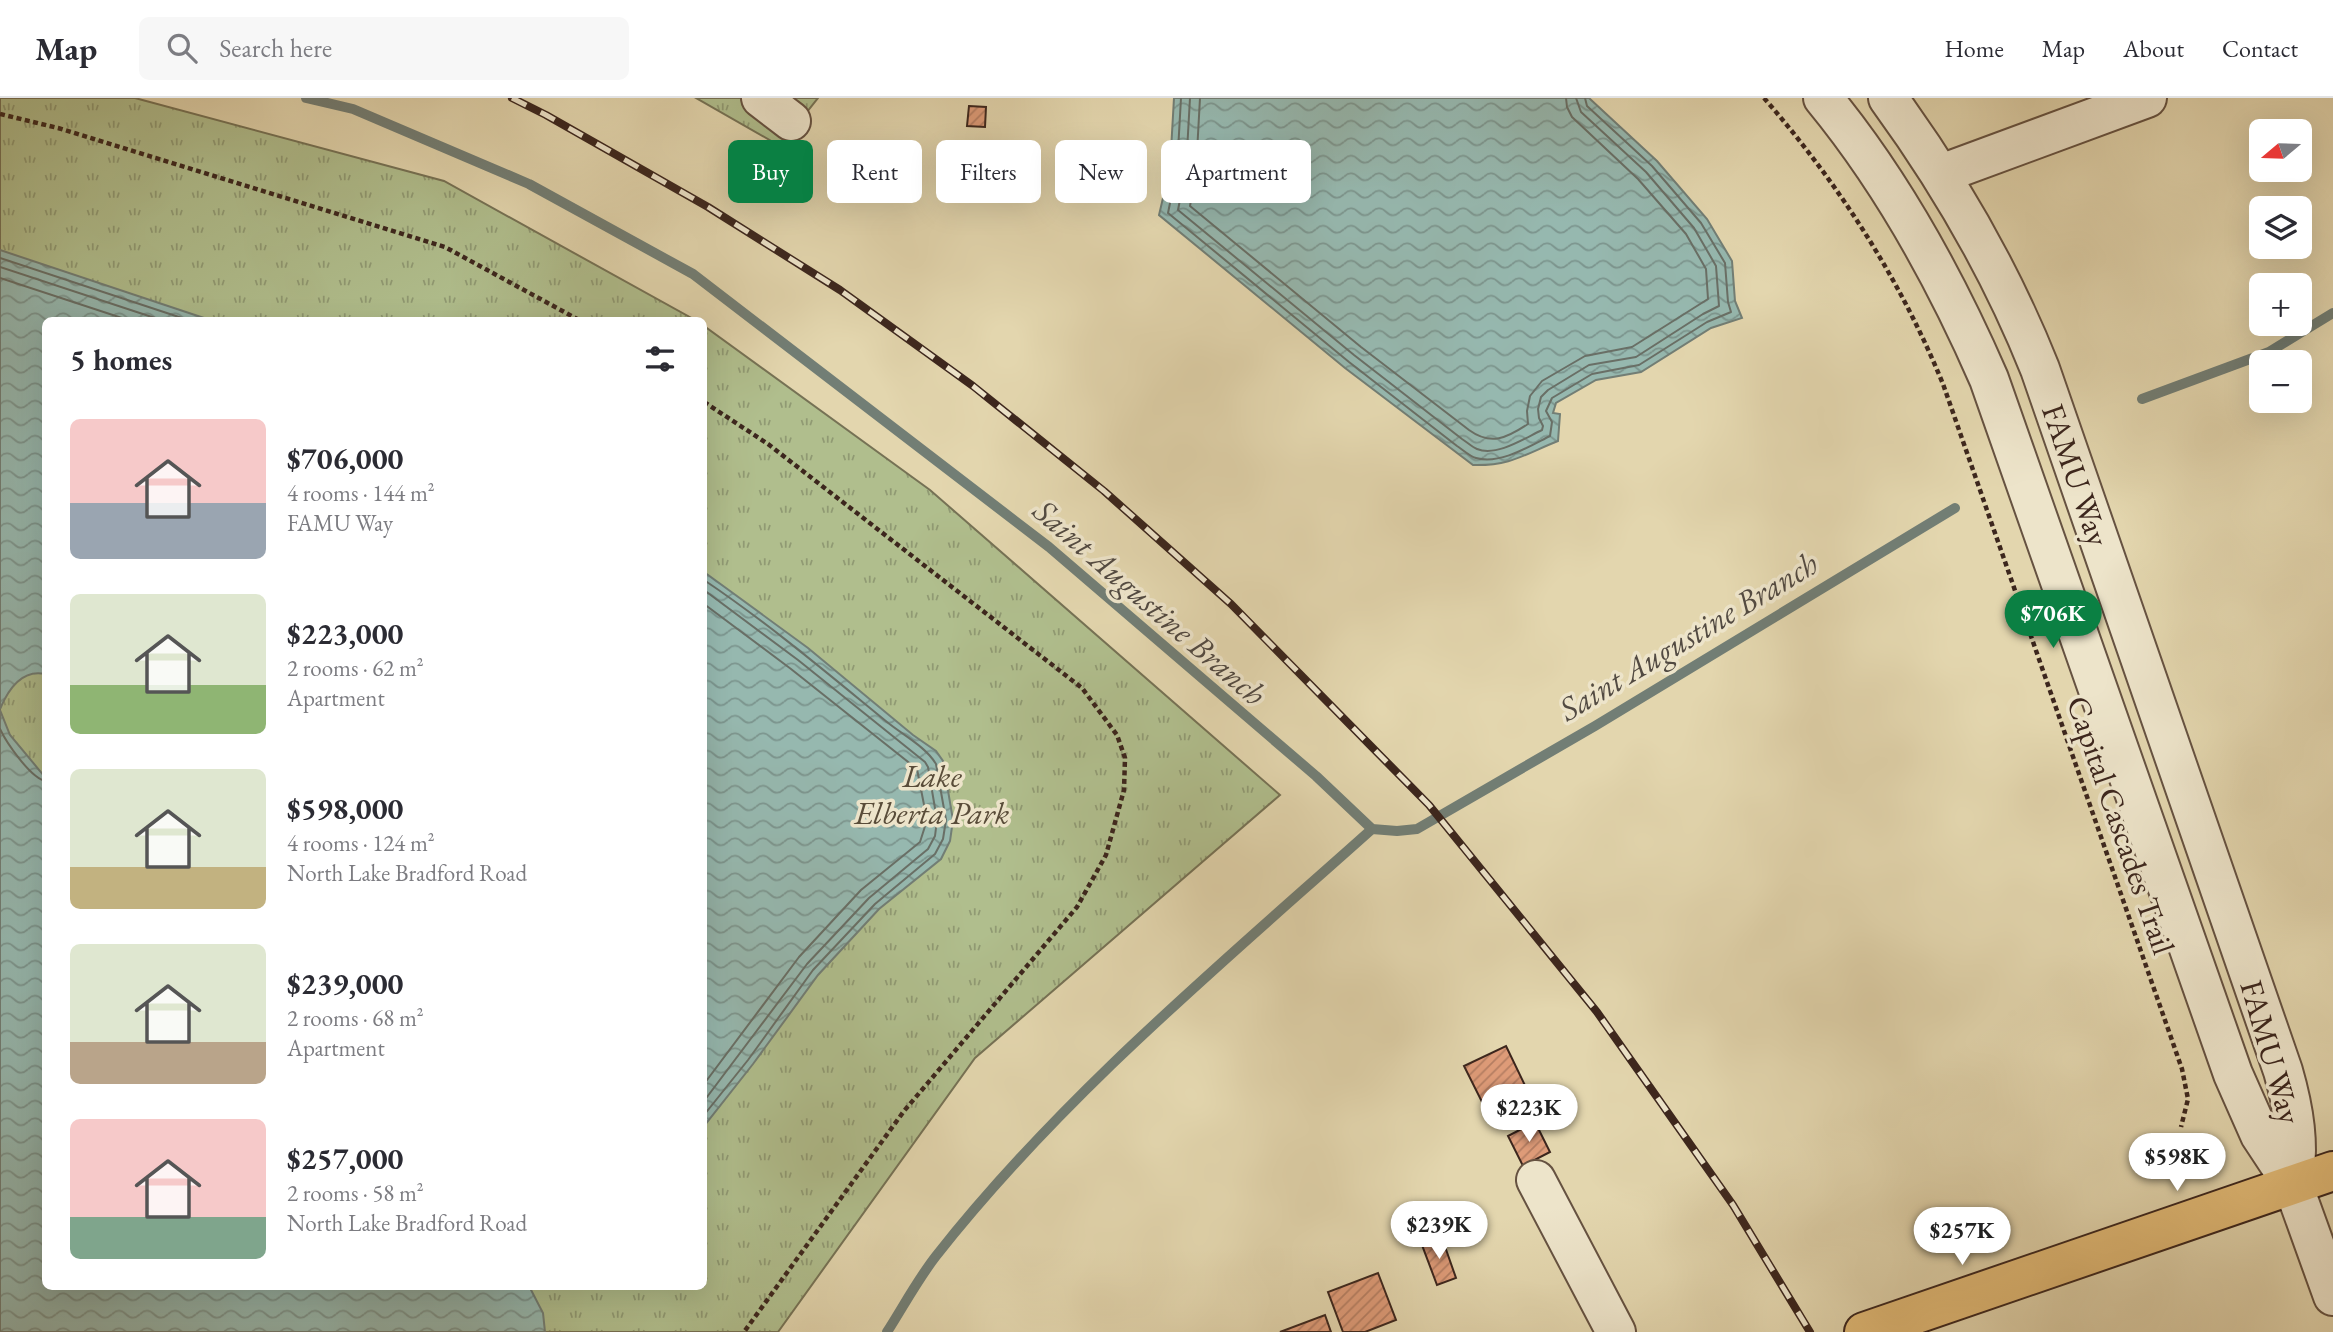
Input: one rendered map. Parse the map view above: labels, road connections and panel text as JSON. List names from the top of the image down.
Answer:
{
  "streets": {
    "street": ["FAMU Way"],
    "path": ["Capital Cascades Trail"]
  },
  "water": ["Saint Augustine Branch"],
  "parks": ["Lake Elberta Park"],
  "north": "left",
  "page": {
    "header": "Map",
    "search": "Search here",
    "nav": [
      "Home",
      "Map",
      "About",
      "Contact"
    ],
    "map_buttons": ["+", "−"],
    "chip": [
      "Buy",
      "Rent",
      "Filters",
      "New",
      "Apartment"
    ],
    "heading": "5 homes",
    "list": [
      {
        "name": "$706,000",
        "note": "4 rooms · 144 m² · FAMU Way"
      },
      {
        "name": "$223,000",
        "note": "2 rooms · 62 m² · Apartment"
      },
      {
        "name": "$598,000",
        "note": "4 rooms · 124 m² · North Lake Bradford Road"
      },
      {
        "name": "$239,000",
        "note": "2 rooms · 68 m² · Apartment"
      },
      {
        "name": "$257,000",
        "note": "2 rooms · 58 m² · North Lake Bradford Road"
      }
    ],
    "price": [
      "$706K",
      "$223K",
      "$598K",
      "$239K",
      "$257K"
    ]
  }
}
